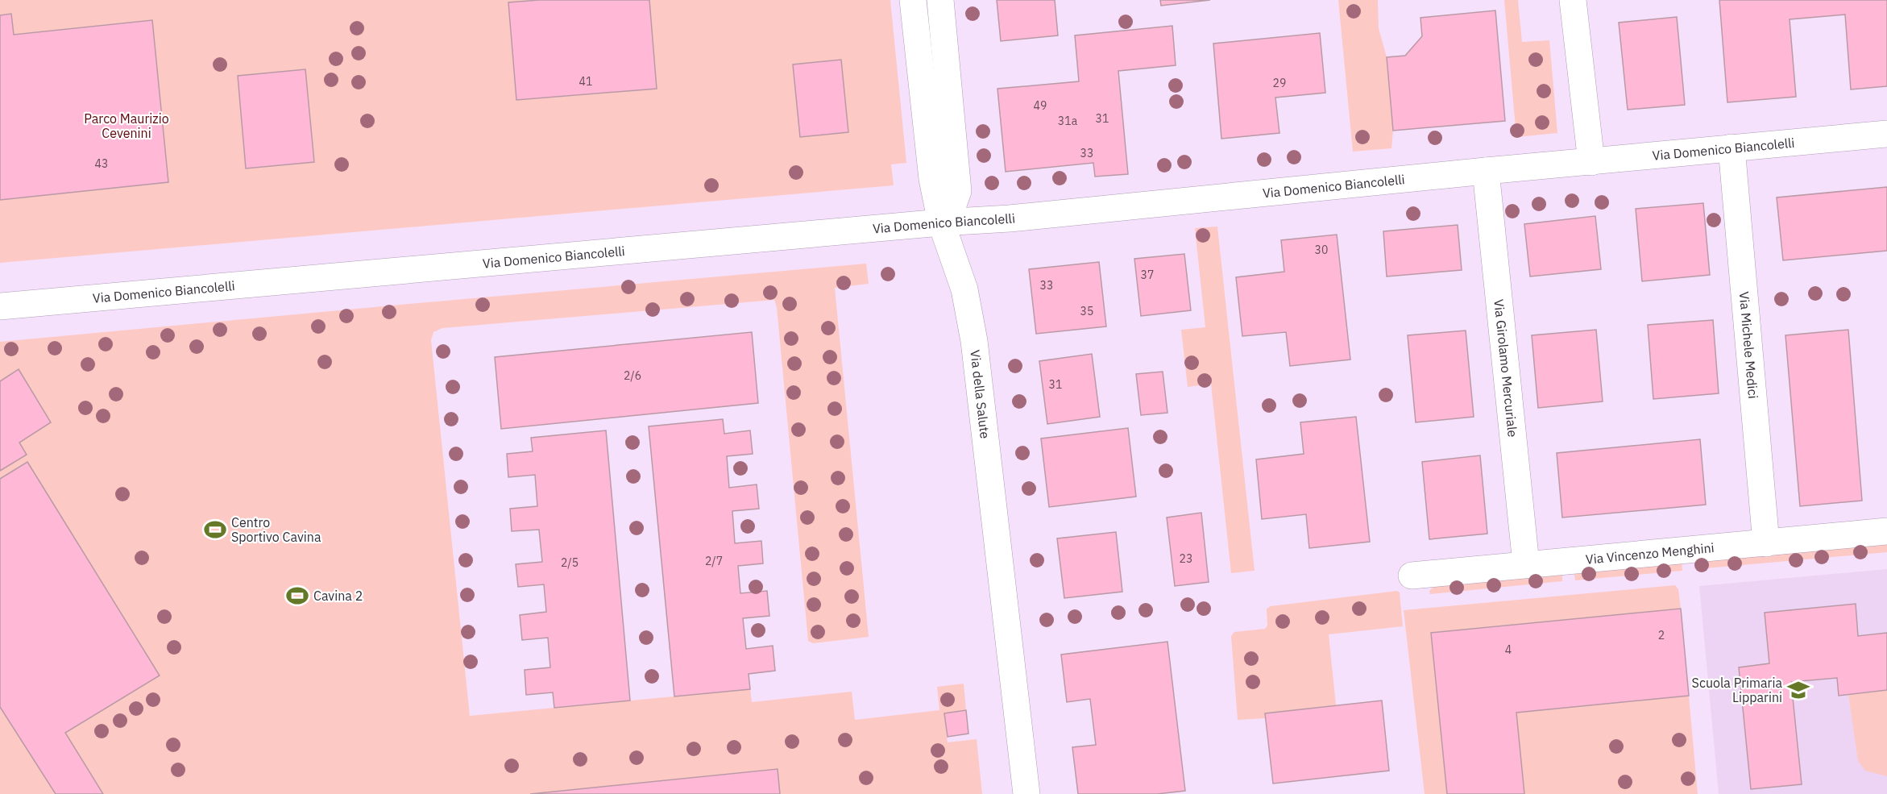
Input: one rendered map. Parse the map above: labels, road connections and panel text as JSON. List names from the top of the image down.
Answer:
{
  "streets": {
    "street": [
      "Via Domenico Biancolelli",
      "Via Michele Medici",
      "Via Girolamo Mercuriale",
      "Via della Salute",
      "Via Vincenzo Menghini"
    ]
  },
  "crossings": [
    ["Via Domenico Biancolelli", "Via Michele Medici"],
    ["Via Domenico Biancolelli", "Via Girolamo Mercuriale"],
    ["Via Domenico Biancolelli", "Via della Salute"],
    ["Via Michele Medici", "Via Vincenzo Menghini"],
    ["Via Girolamo Mercuriale", "Via Vincenzo Menghini"]
  ],
  "parks": ["Parco Maurizio Cevenini"],
  "places": {
    "sports": ["Centro Sportivo Cavina", "Cavina 2"],
    "school or university": ["Scuola Primaria Lipparini"]
  },
  "house_numbers": [
    "41",
    "29",
    "49",
    "31",
    "31a",
    "33",
    "43",
    "30",
    "37",
    "33",
    "35",
    "2/6",
    "31",
    "23",
    "2/7",
    "2/5",
    "2",
    "4"
  ]
}
